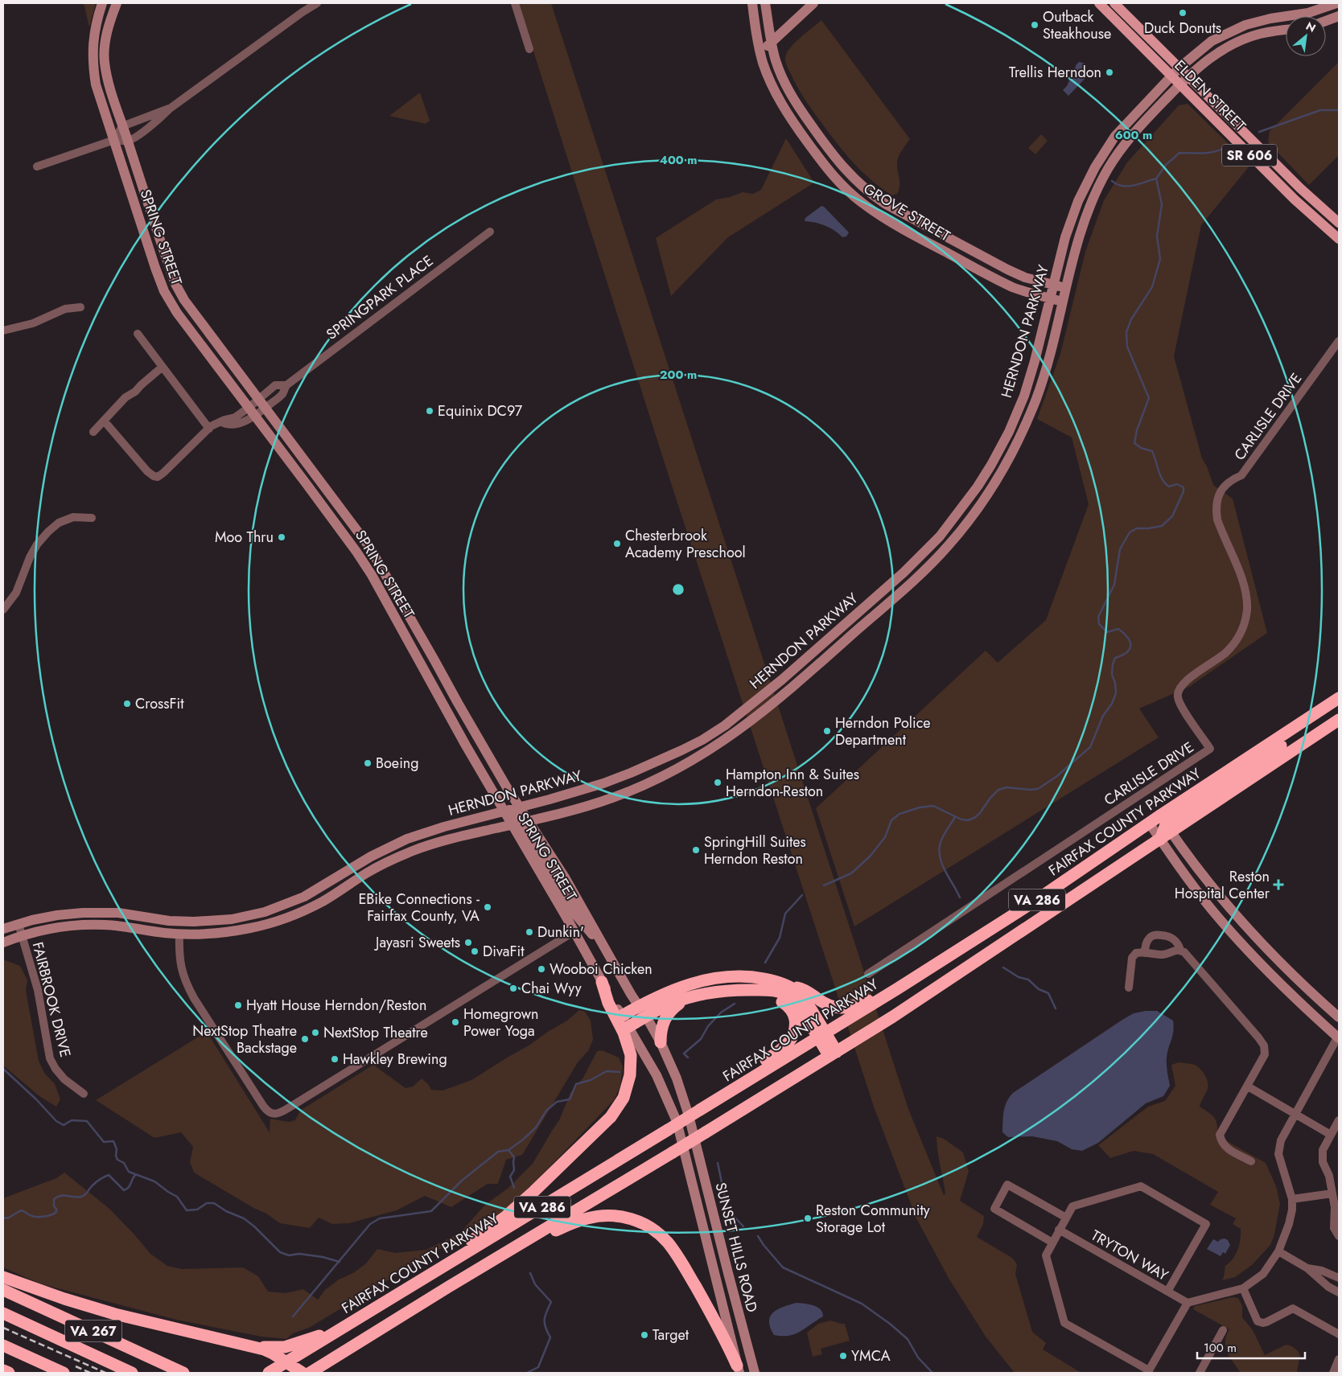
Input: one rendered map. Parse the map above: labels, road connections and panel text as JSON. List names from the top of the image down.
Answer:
{
  "streets": {
    "highway": ["FAIRFAX COUNTY PARKWAY", "VA 286", "VA 267"],
    "main road": [
      "ELDEN STREET",
      "SR 606",
      "GROVE STREET",
      "SPRING STREET",
      "HERNDON PARKWAY",
      "SUNSET HILLS ROAD"
    ],
    "street": [
      "SPRINGPARK PLACE",
      "CARLISLE DRIVE",
      "FAIRBROOK DRIVE",
      "TRYTON WAY"
    ]
  },
  "crossings": [
    ["ELDEN STREET", "HERNDON PARKWAY"],
    ["GROVE STREET", "HERNDON PARKWAY"],
    ["SPRING STREET", "SPRINGPARK PLACE"],
    ["SPRING STREET", "HERNDON PARKWAY"],
    ["SPRING STREET", "SUNSET HILLS ROAD"],
    ["HERNDON PARKWAY", "FAIRBROOK DRIVE"]
  ],
  "places": {
    "other": [
      "Duck Donuts",
      "Outback Steakhouse",
      "Trellis Herndon",
      "Equinix DC97",
      "Moo Thru",
      "Chesterbrook Academy Preschool",
      "CrossFit",
      "Herndon Police Department",
      "Boeing",
      "Hampton Inn & Suites Herndon-Reston",
      "SpringHill Suites Herndon Reston",
      "EBike Connections - Fairfax County, VA",
      "Dunkin'",
      "Jayasri Sweets",
      "DivaFit",
      "Wooboi Chicken",
      "Chai Wyy",
      "Hyatt House Herndon/Reston",
      "Homegrown Power Yoga",
      "NextStop Theatre",
      "NextStop Theatre Backstage",
      "Hawkley Brewing",
      "Reston Community Storage Lot",
      "Target",
      "YMCA"
    ],
    "health": ["Reston Hospital Center"]
  },
  "scale_bar": "100 m",
  "north": "top right",
  "rings": ["600 m", "400 m", "200 m"]
}
